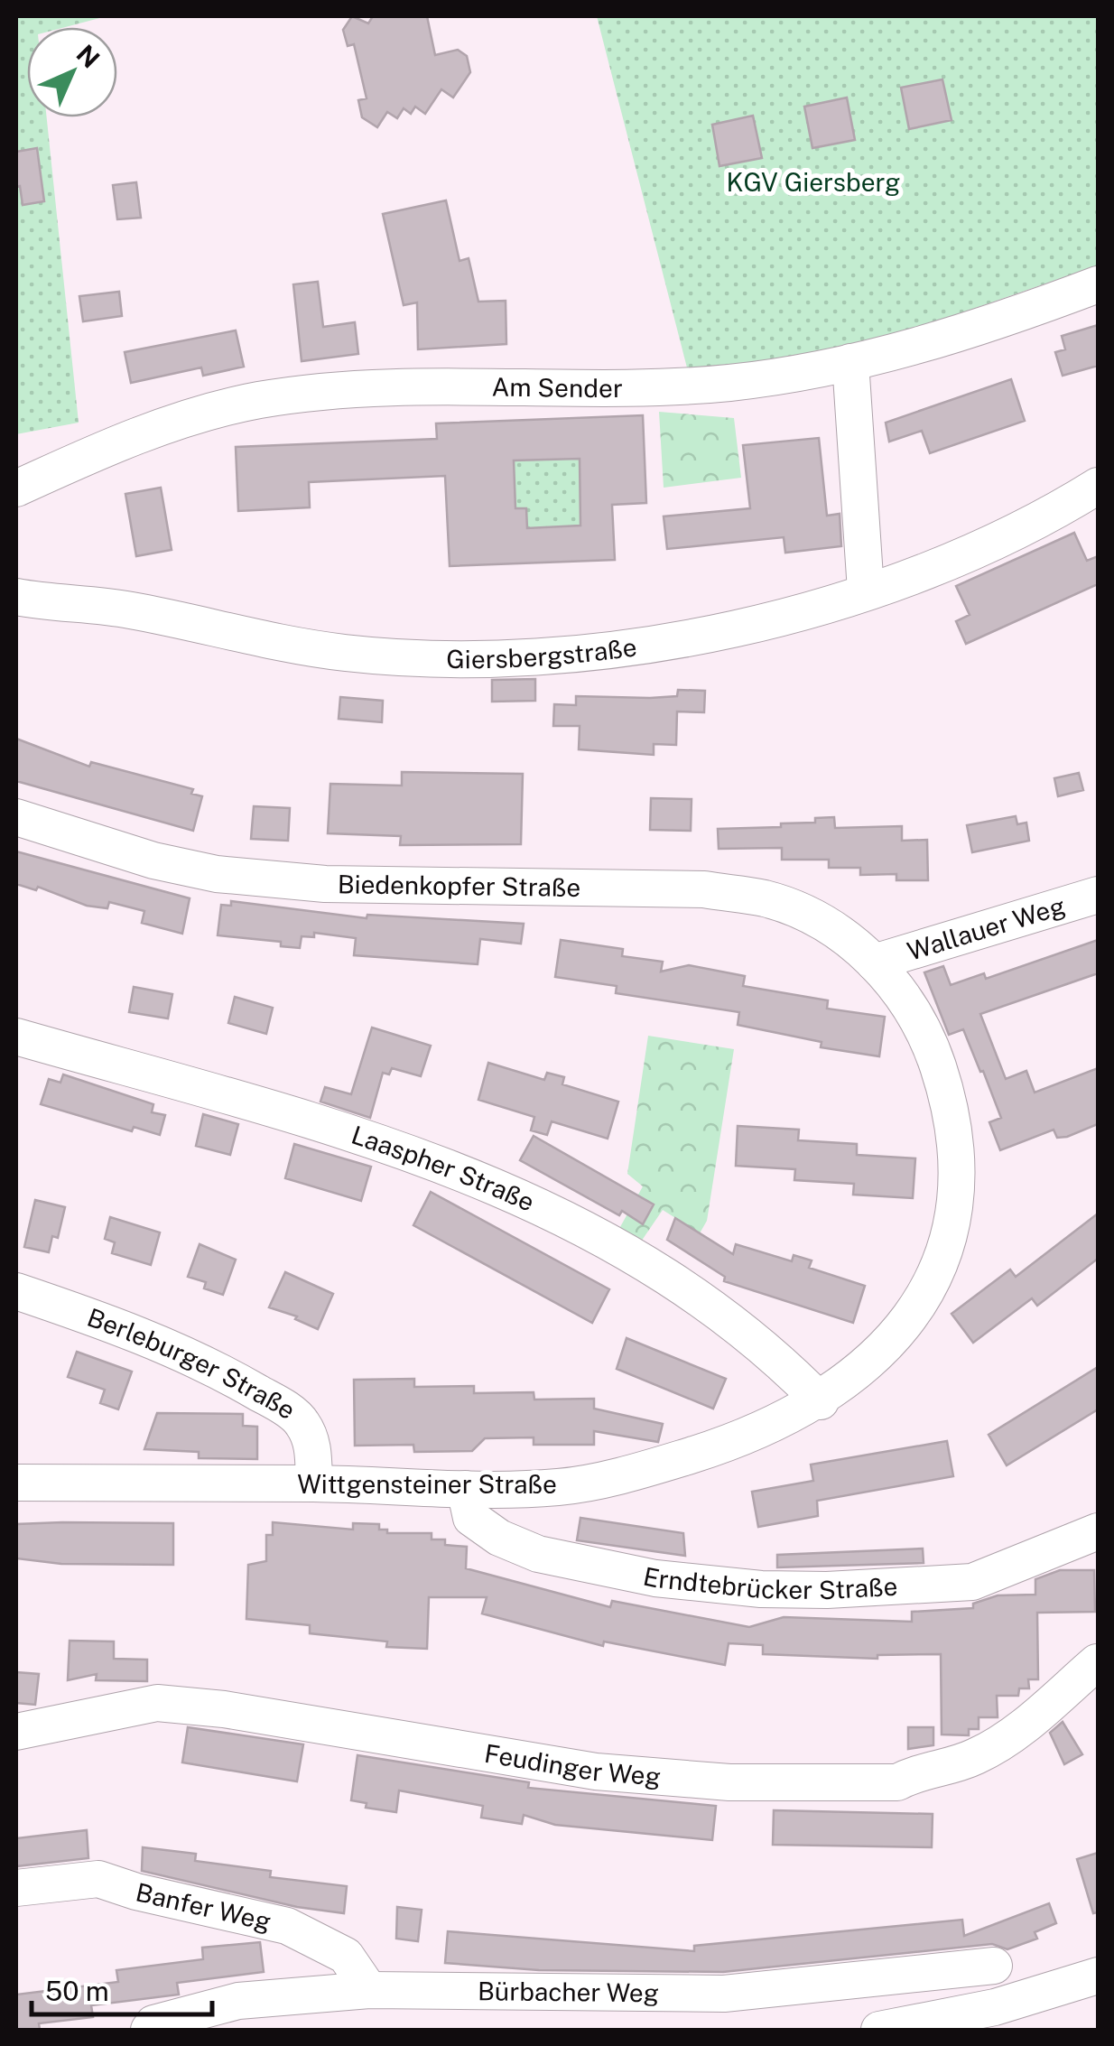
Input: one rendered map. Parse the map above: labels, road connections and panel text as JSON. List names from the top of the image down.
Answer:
{
  "streets": {
    "street": [
      "Am Sender",
      "Giersbergstraße",
      "Biedenkopfer Straße",
      "Wallauer Weg",
      "Laaspher Straße",
      "Berleburger Straße",
      "Wittgensteiner Straße",
      "Erndtebrücker Straße",
      "Feudinger Weg",
      "Banfer Weg",
      "Bürbacher Weg"
    ]
  },
  "crossings": [
    ["Biedenkopfer Straße", "Wallauer Weg"],
    ["Biedenkopfer Straße", "Wittgensteiner Straße"],
    ["Wallauer Weg", "Wittgensteiner Straße"],
    ["Laaspher Straße", "Wittgensteiner Straße"],
    ["Berleburger Straße", "Wittgensteiner Straße"],
    ["Wittgensteiner Straße", "Erndtebrücker Straße"],
    ["Banfer Weg", "Bürbacher Weg"]
  ],
  "parks": ["KGV Giersberg"],
  "scale_bar": "50 m",
  "north": "top right"
}
